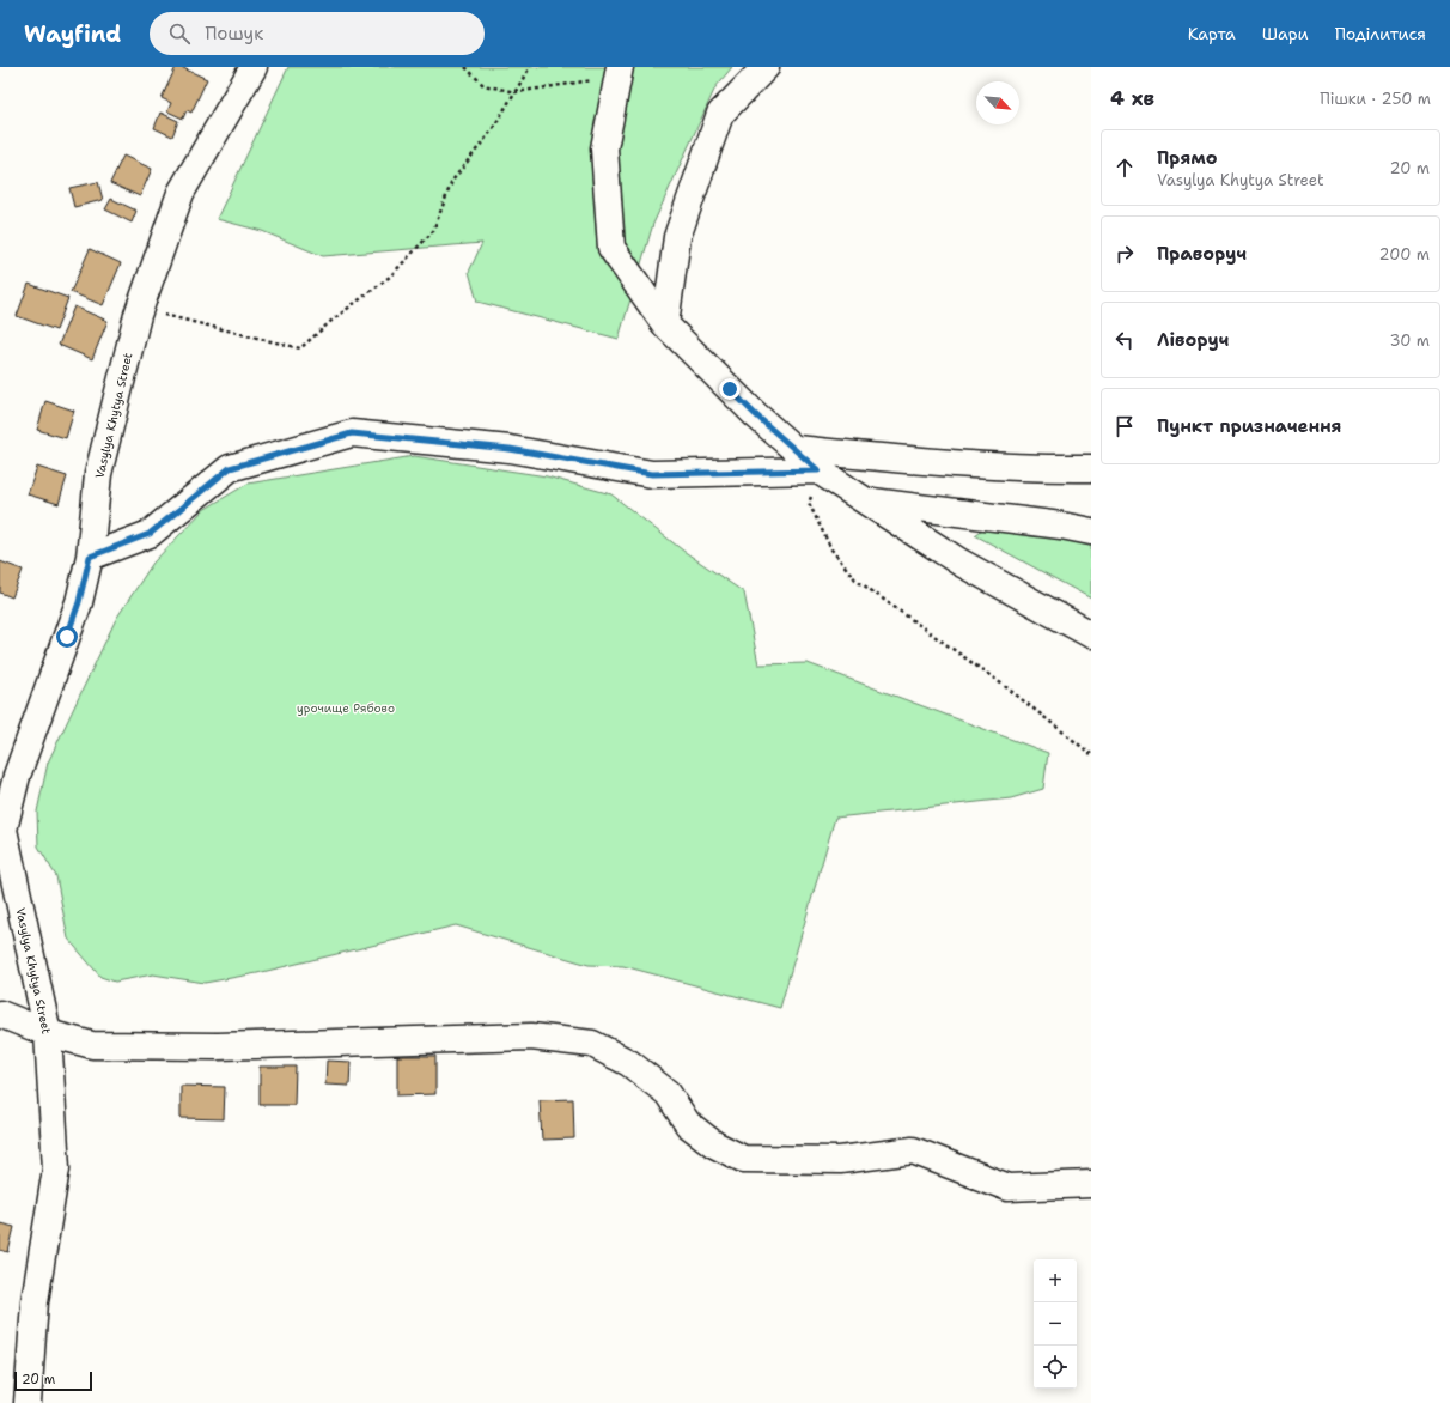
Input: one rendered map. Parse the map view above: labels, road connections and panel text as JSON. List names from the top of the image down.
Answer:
{
  "streets": {
    "street": ["Vasylya Khytya Street"]
  },
  "parks": ["урочище Рябово"],
  "scale_bar": "20 m",
  "north": "bottom right",
  "page": {
    "header": "Wayfind",
    "search": "Пошук",
    "nav": ["Карта", "Шари", "Поділитися"],
    "heading": ["4 хв", "Пішки · 250 m"],
    "list": [
      ["Прямо", "Vasylya Khytya Street", "20 m"],
      ["Праворуч", "200 m"],
      ["Ліворуч", "30 m"],
      "Пункт призначення"
    ],
    "map_buttons": ["+", "−"],
    "scale": "20 m"
  }
}
